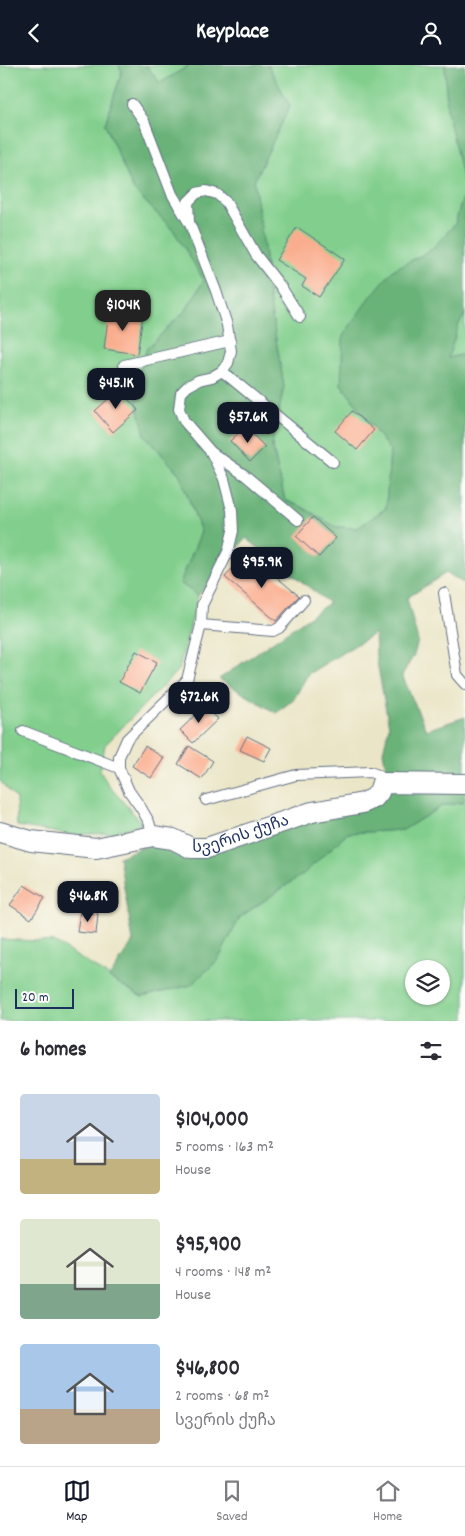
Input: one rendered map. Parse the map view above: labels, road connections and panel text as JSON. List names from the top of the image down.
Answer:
{
  "streets": {
    "street": ["სვერის ქუჩა"]
  },
  "scale_bar": "20 m",
  "page": {
    "header": "Keyplace",
    "price": [
      "$104K",
      "$45.1K",
      "$57.6K",
      "$95.9K",
      "$72.6K",
      "$46.8K"
    ],
    "scale": "20 m",
    "heading": "6 homes",
    "list": [
      {
        "name": "$104,000",
        "note": "5 rooms · 163 m² · House"
      },
      {
        "name": "$95,900",
        "note": "4 rooms · 148 m² · House"
      },
      {
        "name": "$46,800",
        "note": "2 rooms · 68 m² · სვერის ქუჩა"
      }
    ],
    "tabs": ["Map", "Saved", "Home"]
  }
}
